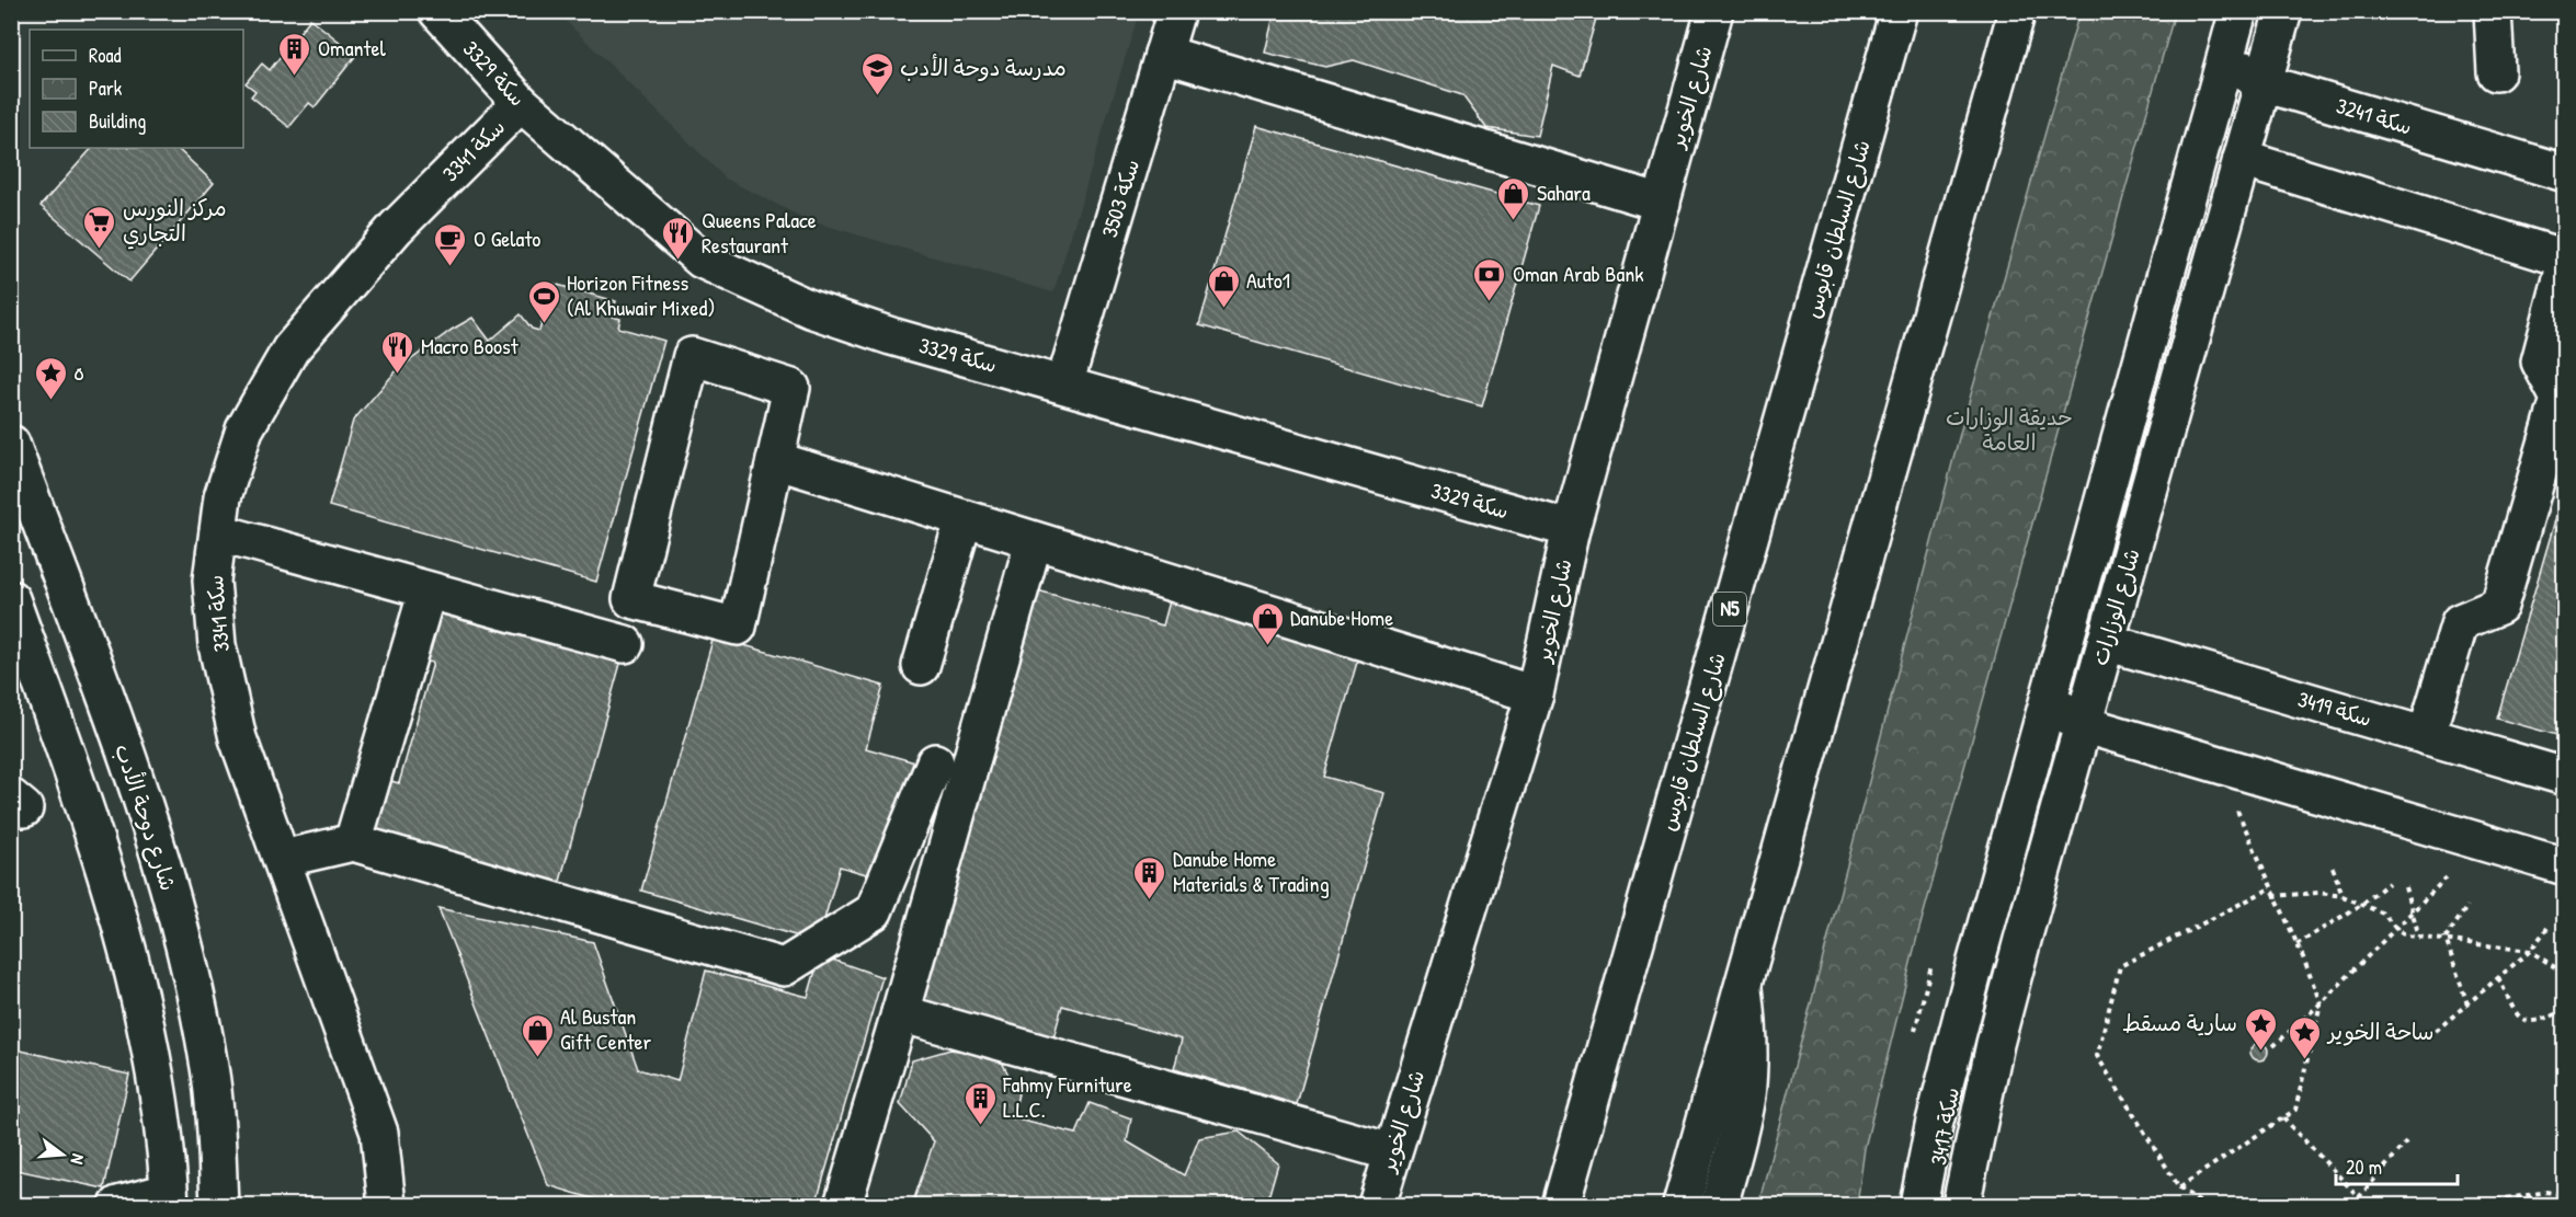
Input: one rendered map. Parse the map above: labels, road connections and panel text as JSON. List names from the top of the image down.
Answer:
{
  "streets": {
    "main road": [
      "سكة 3329",
      "شارع الخوير",
      "سكة 3241",
      "سكة 3341",
      "سكة 3503",
      "شارع السلطان قابوس",
      "شارع الوزارات",
      "N5",
      "سكة 3419",
      "شارع دوحة الأدب",
      "سكة 3417"
    ]
  },
  "crossings": [
    ["سكة 3329", "شارع الخوير"],
    ["سكة 3329", "سكة 3341"],
    ["سكة 3329", "سكة 3503"],
    ["سكة 3241", "شارع الوزارات"],
    ["شارع الوزارات", "سكة 3419"],
    ["شارع الوزارات", "سكة 3417"]
  ],
  "parks": ["حديقة الوزارات العامة"],
  "places": {
    "building": ["Omantel", "Danube Home Materials & Trading", "Fahmy Furniture L.L.C."],
    "school or university": ["مدرسة دوحة الأدب"],
    "shop": [
      "Sahara",
      "Auto1",
      "Danube Home",
      "Al Bustan Gift Center"
    ],
    "supermarket": ["مركز النورس التجاري"],
    "restaurant": ["Queens Palace Restaurant", "Macro Boost"],
    "cafe": ["O Gelato"],
    "bank": ["Oman Arab Bank"],
    "sports": ["Horizon Fitness (Al Khuwair Mixed)"],
    "place": ["ه", "سارية مسقط", "ساحة الخوير"]
  },
  "legend": ["Road", "Park", "Building"],
  "scale_bar": "20 m",
  "north": "right"
}
